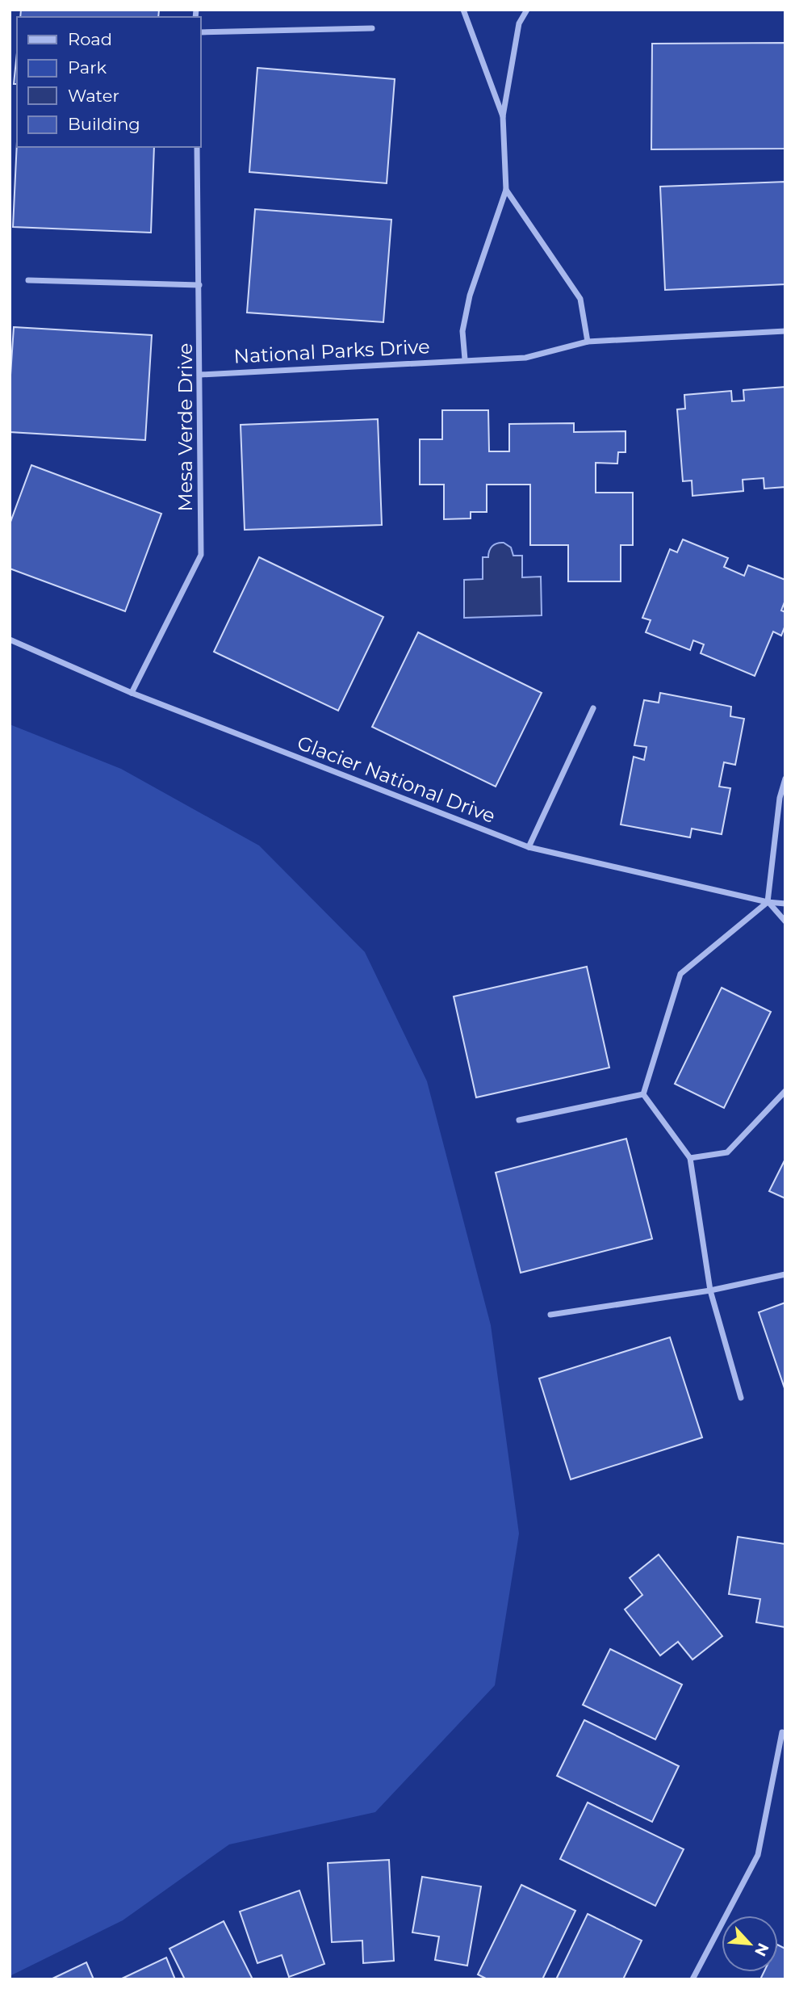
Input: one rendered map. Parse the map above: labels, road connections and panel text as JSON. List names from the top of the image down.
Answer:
{
  "streets": {
    "street": ["National Parks Drive", "Mesa Verde Drive", "Glacier National Drive"]
  },
  "crossings": [
    ["National Parks Drive", "Mesa Verde Drive"],
    ["Mesa Verde Drive", "Glacier National Drive"]
  ],
  "legend": [
    "Road",
    "Park",
    "Water",
    "Building"
  ],
  "north": "bottom right"
}
